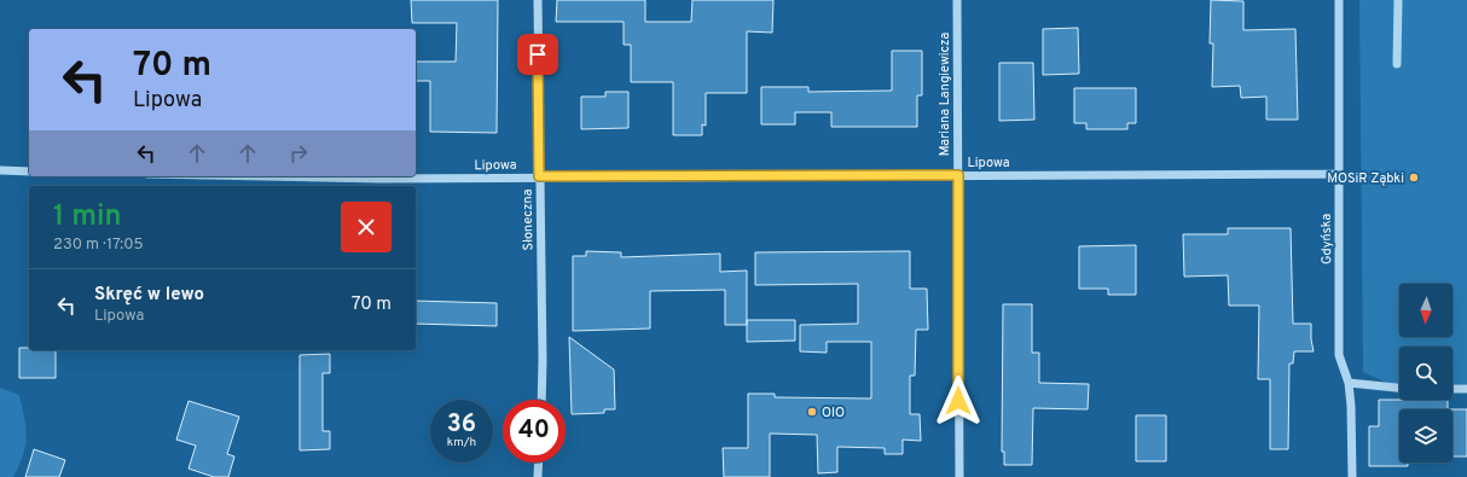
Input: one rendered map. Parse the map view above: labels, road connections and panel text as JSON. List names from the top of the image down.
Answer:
{
  "streets": {
    "street": [
      "Mariana Langiewicza",
      "Lipowa",
      "Słoneczna",
      "Gdyńska"
    ]
  },
  "crossings": [
    ["Mariana Langiewicza", "Lipowa"],
    ["Lipowa", "Słoneczna"],
    ["Lipowa", "Gdyńska"]
  ],
  "places": ["MOSiR Ząbki", "OIO"],
  "north": "bottom",
  "page": {
    "turn": ["70 m", "Lipowa"],
    "heading": ["1 min", "230 m · 17:05"],
    "list": [
      {
        "name": "Skręć w lewo",
        "note": "Lipowa",
        "value": "70 m"
      }
    ],
    "speed": "36 km/h",
    "limit": "40"
  }
}
